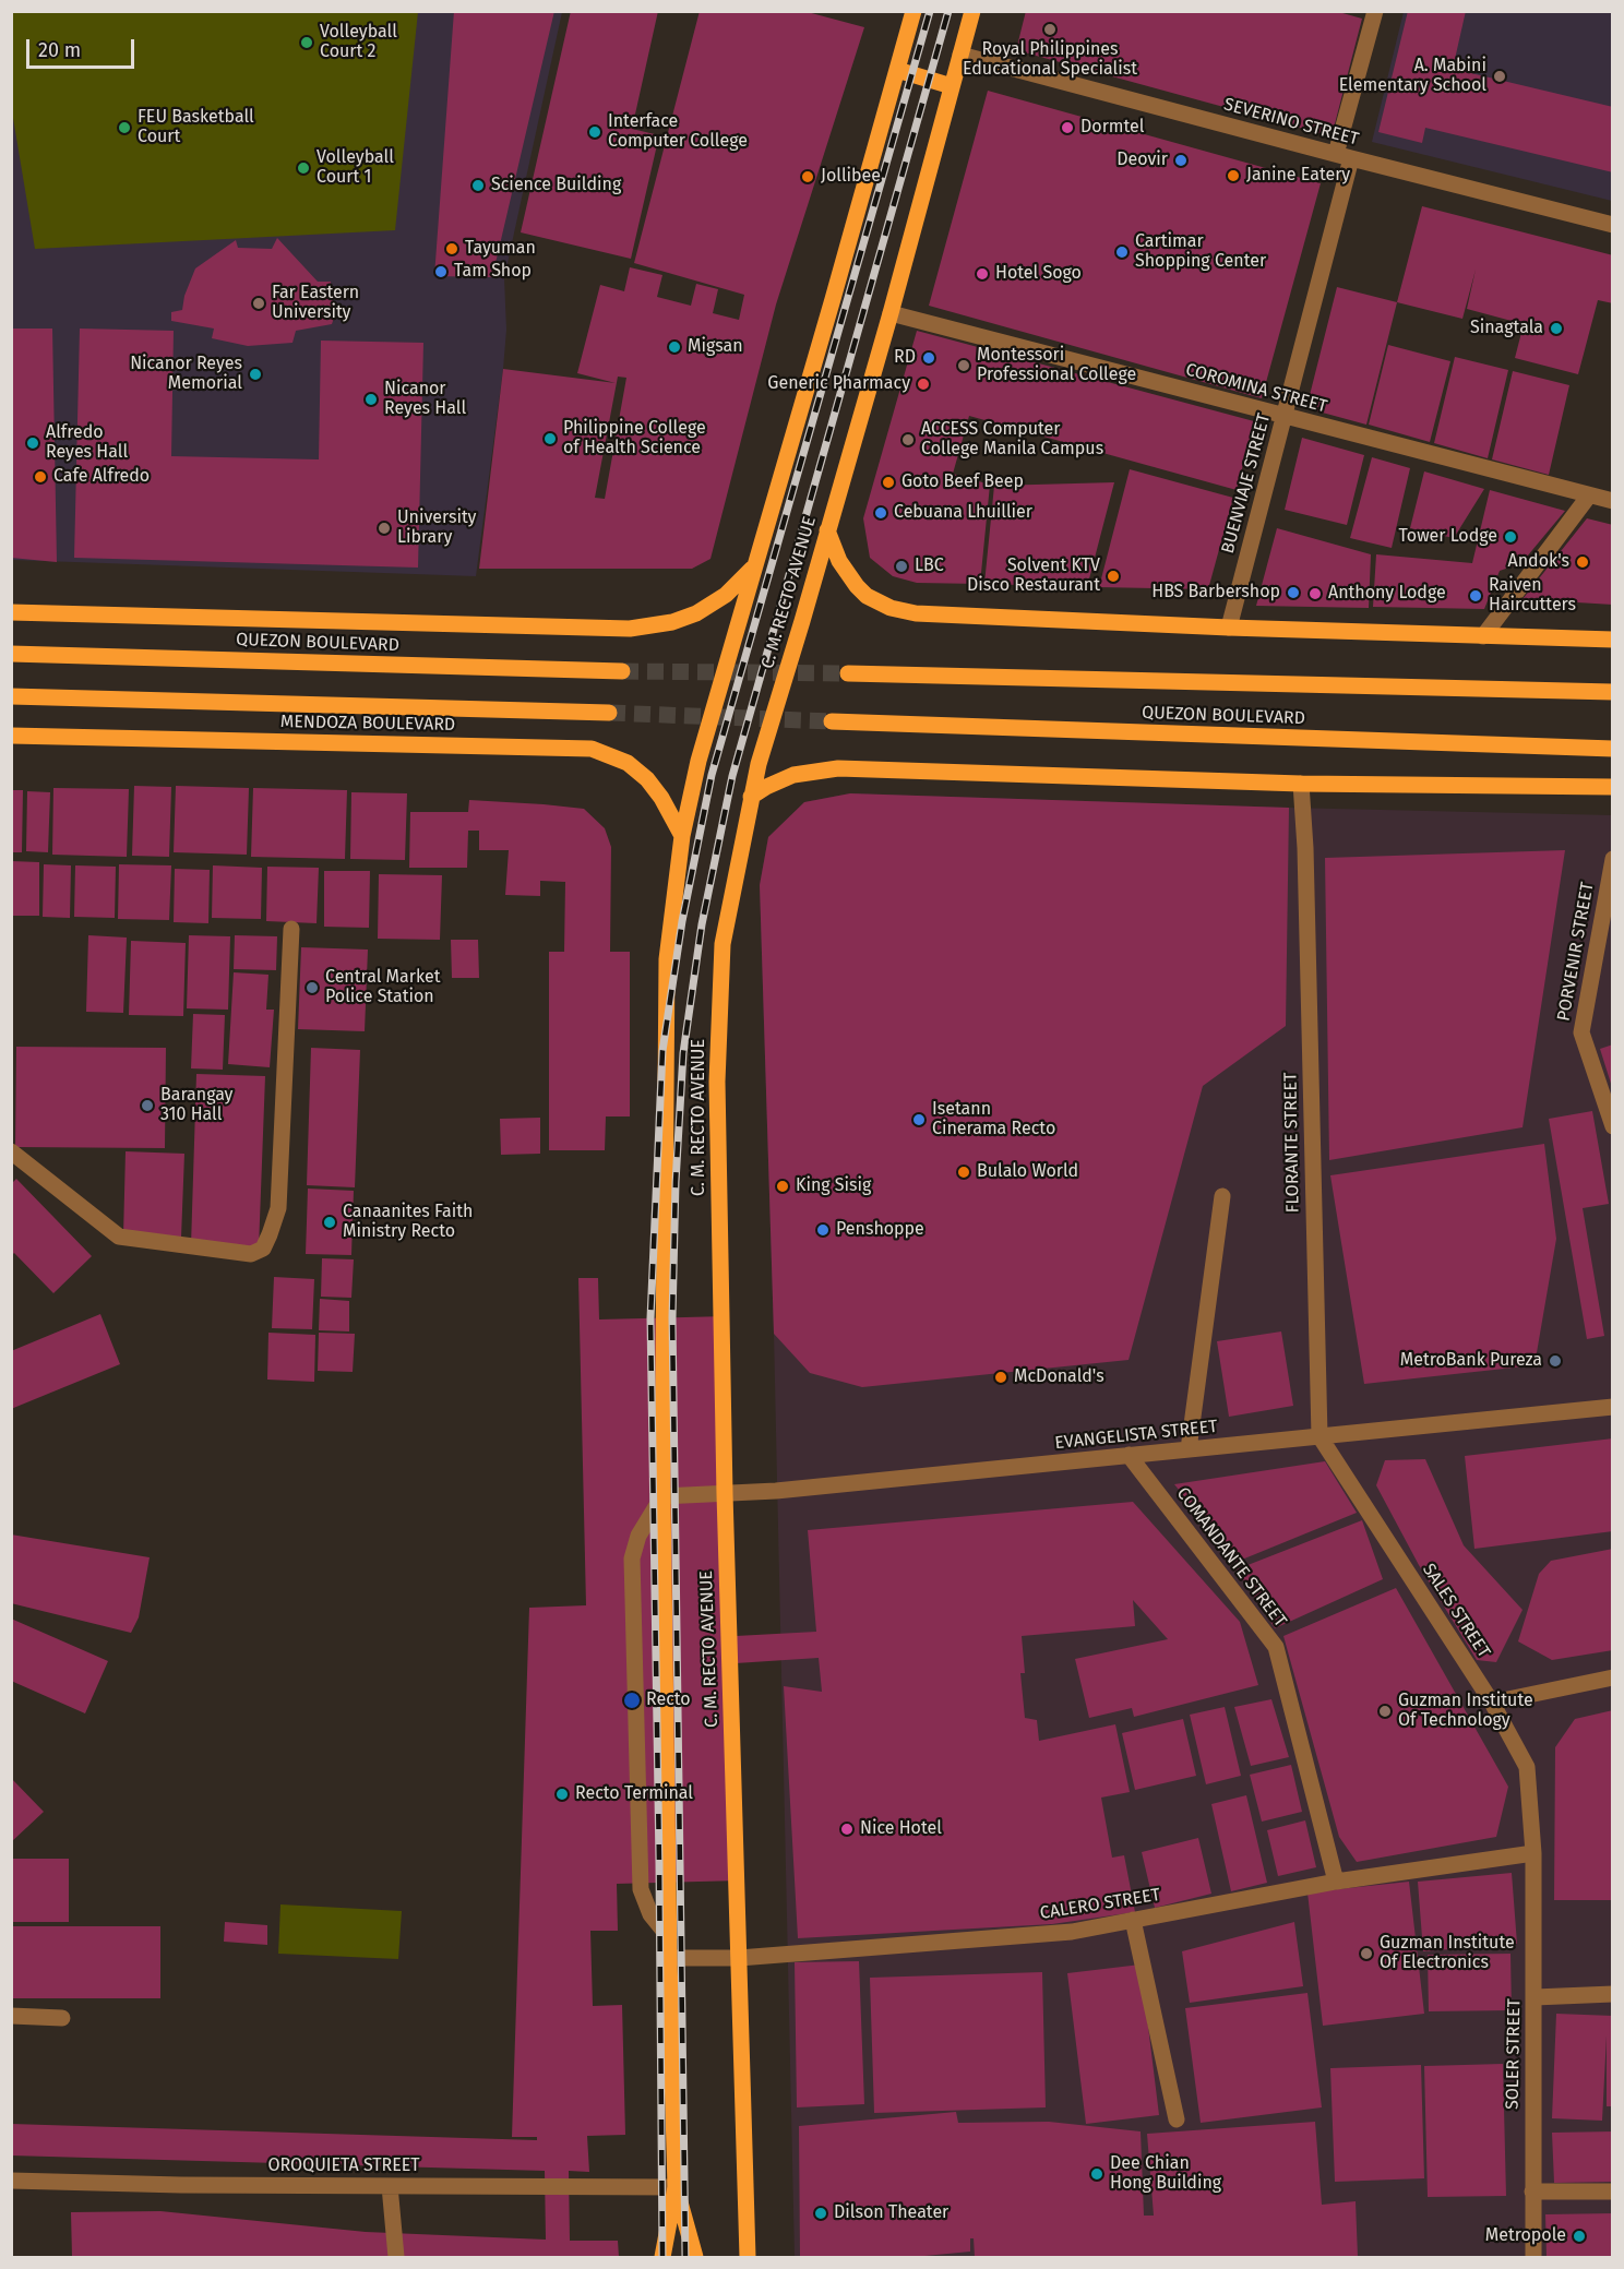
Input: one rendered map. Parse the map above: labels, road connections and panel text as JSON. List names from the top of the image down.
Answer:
{
  "streets": {
    "main road": ["C. M. RECTO AVENUE", "QUEZON BOULEVARD", "MENDOZA BOULEVARD"],
    "street": [
      "SEVERINO STREET",
      "COROMINA STREET",
      "BUENVIAJE STREET",
      "PORVENIR STREET",
      "FLORANTE STREET",
      "EVANGELISTA STREET",
      "COMANDANTE STREET",
      "SALES STREET",
      "CALERO STREET",
      "SOLER STREET",
      "OROQUIETA STREET"
    ]
  },
  "crossings": [
    ["SEVERINO STREET", "BUENVIAJE STREET"],
    ["SEVERINO STREET", "C. M. RECTO AVENUE"],
    ["COROMINA STREET", "BUENVIAJE STREET"],
    ["COROMINA STREET", "C. M. RECTO AVENUE"],
    ["C. M. RECTO AVENUE", "MENDOZA BOULEVARD"],
    ["C. M. RECTO AVENUE", "EVANGELISTA STREET"],
    ["C. M. RECTO AVENUE", "CALERO STREET"],
    ["C. M. RECTO AVENUE", "OROQUIETA STREET"],
    ["FLORANTE STREET", "EVANGELISTA STREET"],
    ["FLORANTE STREET", "SALES STREET"],
    ["EVANGELISTA STREET", "COMANDANTE STREET"],
    ["EVANGELISTA STREET", "SALES STREET"],
    ["COMANDANTE STREET", "CALERO STREET"],
    ["SALES STREET", "SOLER STREET"],
    ["CALERO STREET", "SOLER STREET"]
  ],
  "places": [
    "Royal Philippines Educational Specialist",
    "Volleyball Court 2",
    "A. Mabini Elementary School",
    "FEU Basketball Court",
    "Dormtel",
    "Interface Computer College",
    "Deovir",
    "Volleyball Court 1",
    "Janine Eatery",
    "Jollibee",
    "Science Building",
    "Tayuman",
    "Cartimar Shopping Center",
    "Tam Shop",
    "Hotel Sogo",
    "Far Eastern University",
    "Sinagtala",
    "Migsan",
    "RD",
    "Montessori Professional College",
    "Nicanor Reyes Memorial",
    "Generic Pharmacy",
    "Nicanor Reyes Hall",
    "Philippine College of Health Science",
    "ACCESS Computer College Manila Campus",
    "Alfredo Reyes Hall",
    "Cafe Alfredo",
    "Goto Beef Beep",
    "Cebuana Lhuillier",
    "University Library",
    "Tower Lodge",
    "Andok's",
    "LBC",
    "Solvent KTV Disco Restaurant",
    "HBS Barbershop",
    "Anthony Lodge",
    "Raiven Haircutters",
    "Central Market Police Station",
    "Barangay 310 Hall",
    "Isetann Cinerama Recto",
    "Bulalo World",
    "King Sisig",
    "Canaanites Faith Ministry Recto",
    "Penshoppe",
    "MetroBank Pureza",
    "McDonald's",
    "Recto",
    "Guzman Institute Of Technology",
    "Recto Terminal",
    "Nice Hotel",
    "Guzman Institute Of Electronics",
    "Dee Chian Hong Building",
    "Dilson Theater",
    "Metropole"
  ],
  "scale_bar": "20 m"
}
